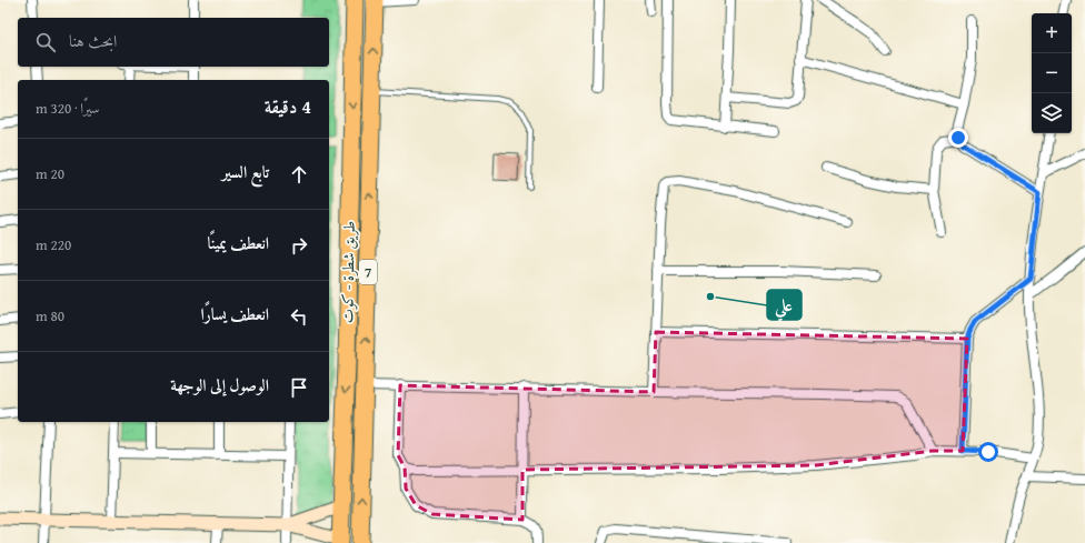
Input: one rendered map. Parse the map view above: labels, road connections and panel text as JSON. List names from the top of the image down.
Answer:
{
  "streets": {
    "highway": ["طريق شطرة - كوت", "7"]
  },
  "places": ["علي"],
  "page": {
    "map_buttons": ["+", "−"],
    "search": "ابحث هنا",
    "heading": ["4 دقيقة", "سيرًا · 320 m"],
    "list": [
      ["تابع السير", "20 m"],
      ["انعطف يمينًا", "220 m"],
      ["انعطف يسارًا", "80 m"],
      "الوصول إلى الوجهة"
    ]
  }
}
